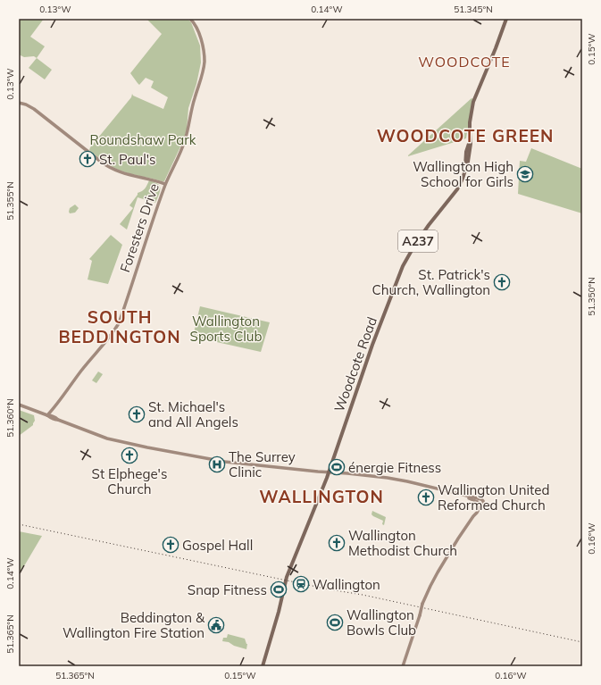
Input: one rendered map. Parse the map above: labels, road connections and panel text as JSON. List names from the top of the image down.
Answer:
{
  "streets": {
    "main road": ["Foresters Drive", "A237", "Woodcote Road"]
  },
  "districts": [
    "WOODCOTE",
    "WOODCOTE GREEN",
    "SOUTH BEDDINGTON",
    "WALLINGTON"
  ],
  "parks": ["Roundshaw Park", "Wallington Sports Club"],
  "places": {
    "church": [
      "St. Paul's",
      "St. Patrick's Church, Wallington",
      "St. Michael's and All Angels",
      "St Elphege's Church",
      "Wallington United Reformed Church",
      "Wallington Methodist Church",
      "Gospel Hall"
    ],
    "school or university": ["Wallington High School for Girls"],
    "hospital": ["The Surrey Clinic"],
    "sports": ["énergie Fitness", "Snap Fitness", "Wallington Bowls Club"],
    "station": ["Wallington"],
    "public building": ["Beddington & Wallington Fire Station"]
  },
  "coordinates": [
    "0.13°W",
    "0.14°W",
    "51.345°N",
    "0.15°W",
    "51.355°N",
    "51.350°N",
    "51.360°N",
    "0.16°W",
    "51.365°N"
  ]
}
